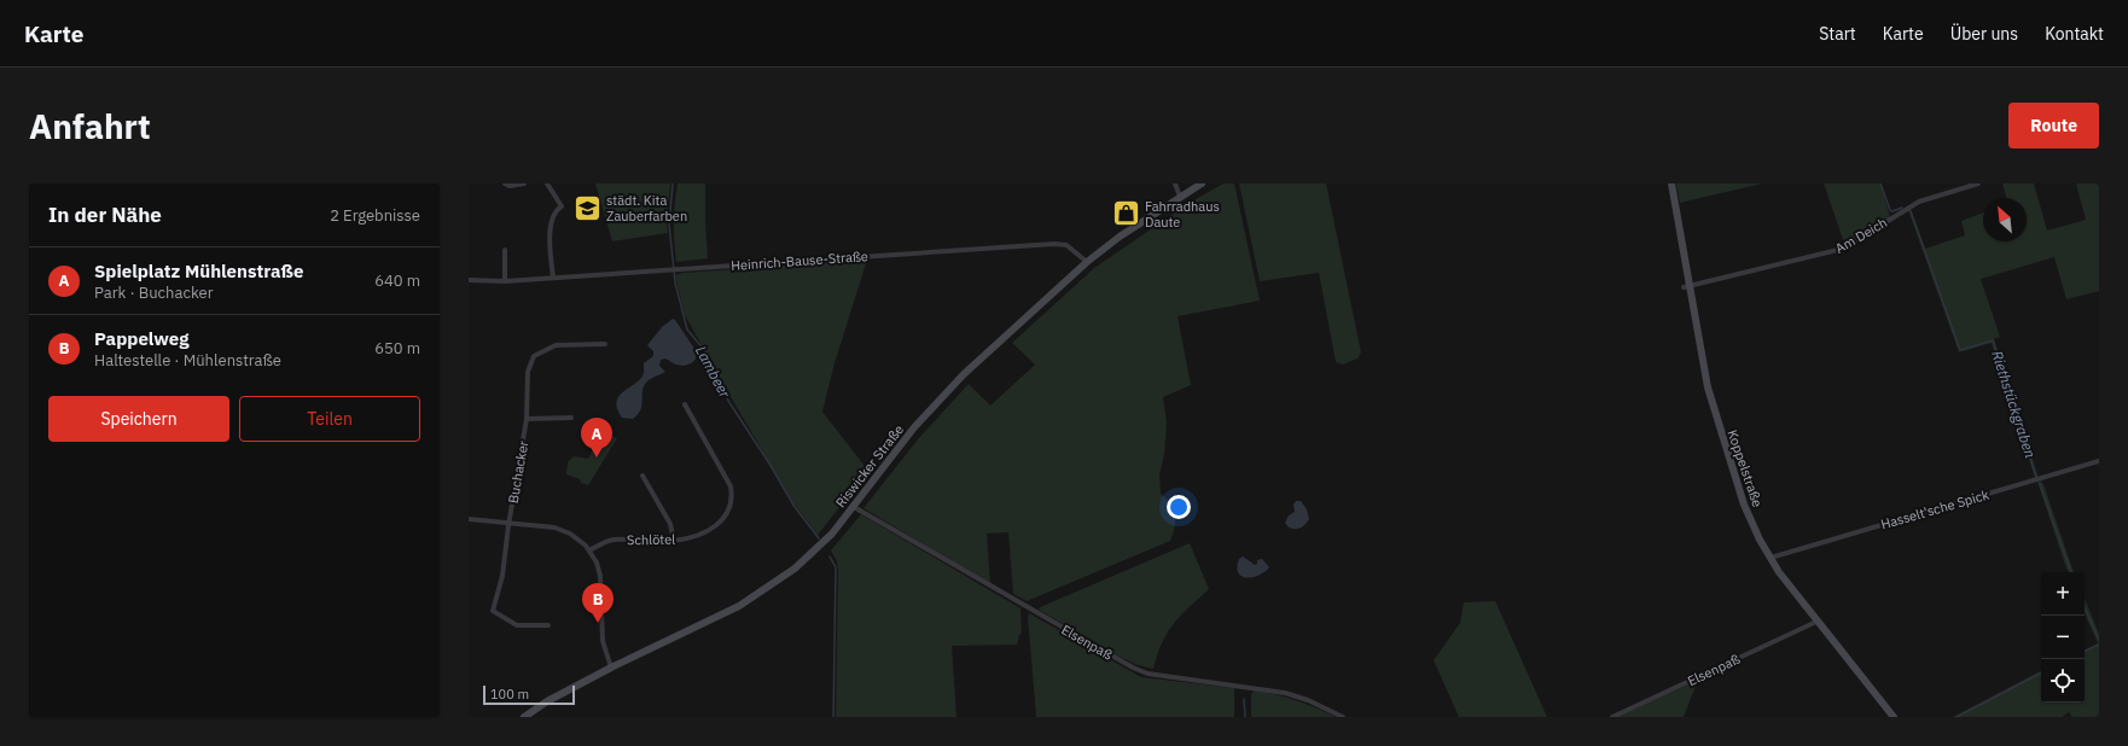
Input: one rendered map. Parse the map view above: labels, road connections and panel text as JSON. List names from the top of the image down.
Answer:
{
  "streets": {
    "street": [
      "Am Deich",
      "Heinrich-Bause-Straße",
      "Riswicker Straße",
      "Koppelstraße",
      "Buchacker",
      "Hasselt'sche Spick",
      "Schlötel",
      "Elsenpaß"
    ]
  },
  "crossings": [
    ["Am Deich", "Koppelstraße"],
    ["Heinrich-Bause-Straße", "Riswicker Straße"],
    ["Riswicker Straße", "Elsenpaß"],
    ["Koppelstraße", "Hasselt'sche Spick"],
    ["Koppelstraße", "Elsenpaß"]
  ],
  "water": ["Lambeer", "Riethstückgraben"],
  "places": {
    "school or university": ["städt. Kita Zauberfarben"],
    "shop": ["Fahrradhaus Daute"]
  },
  "scale_bar": "100 m",
  "north": "top left",
  "page": {
    "header": "Karte",
    "nav": [
      "Start",
      "Karte",
      "Über uns",
      "Kontakt"
    ],
    "buttons": [
      "Route",
      ["Speichern", "Teilen"]
    ],
    "title": "Anfahrt",
    "heading": ["In der Nähe", "2 Ergebnisse"],
    "list": [
      {
        "mark": "A",
        "name": "Spielplatz Mühlenstraße",
        "note": "Park · Buchacker",
        "value": "640 m"
      },
      {
        "mark": "B",
        "name": "Pappelweg",
        "note": "Haltestelle · Mühlenstraße",
        "value": "650 m"
      }
    ],
    "pins": ["A", "B"],
    "map_buttons": ["+", "−"],
    "scale": "100 m"
  }
}
